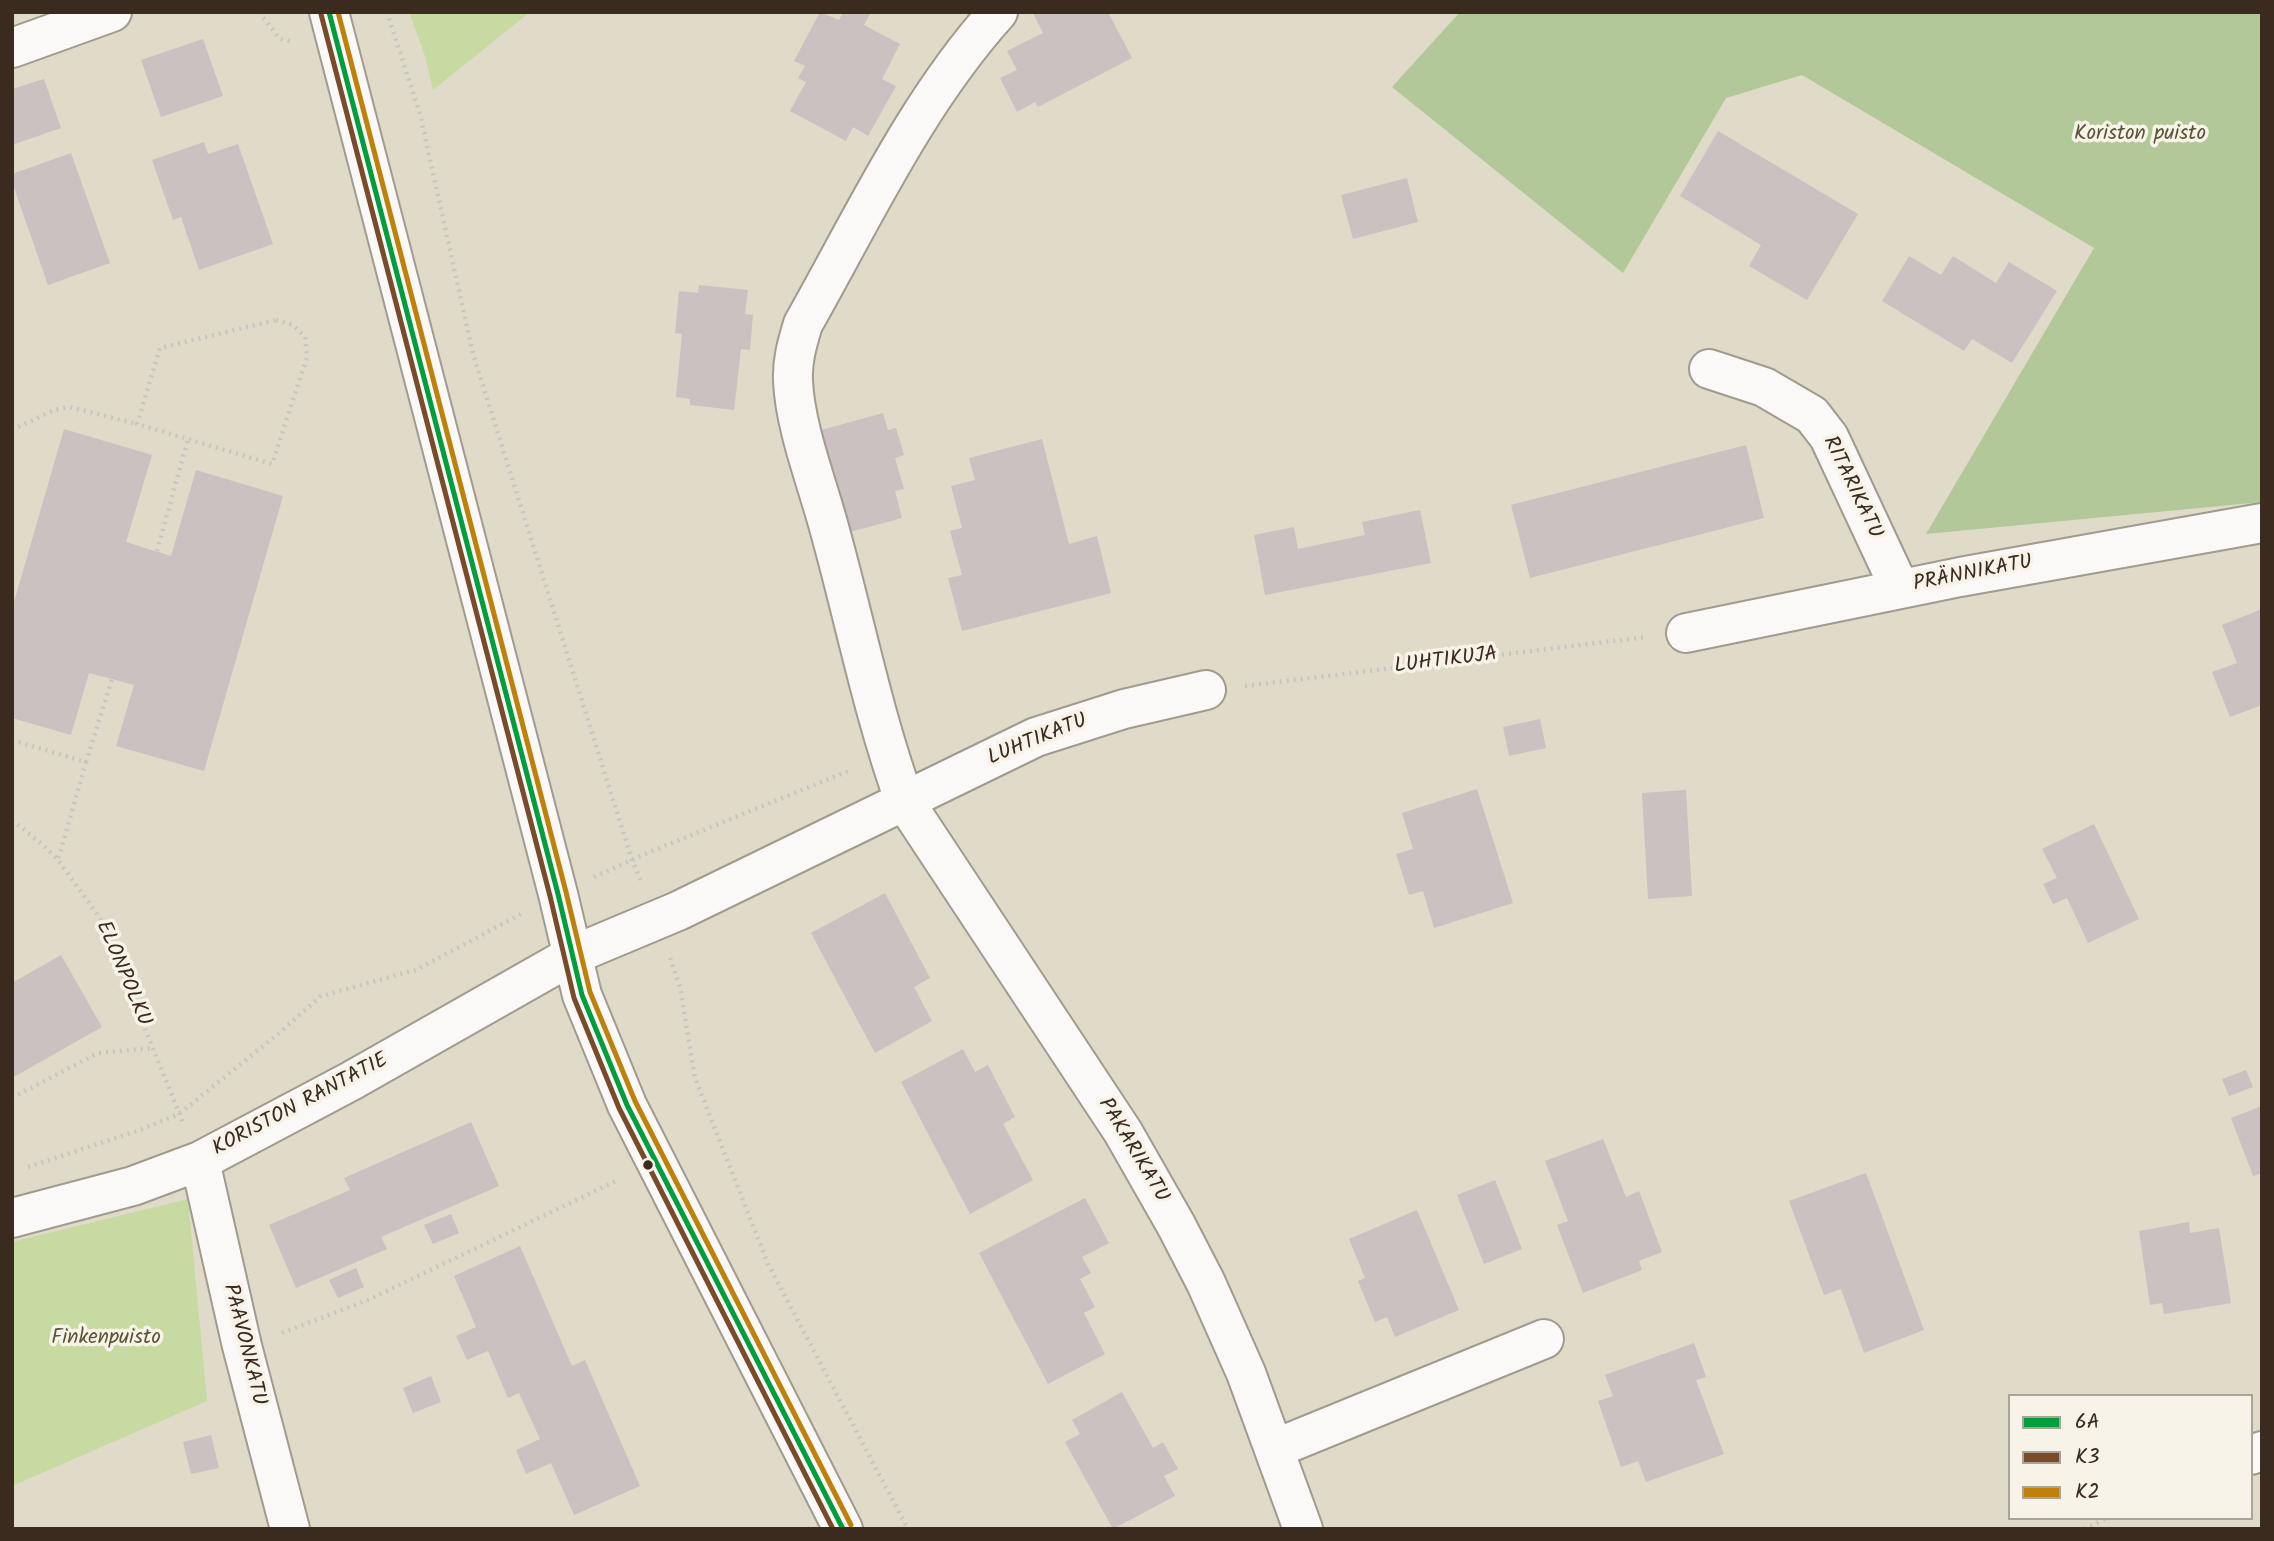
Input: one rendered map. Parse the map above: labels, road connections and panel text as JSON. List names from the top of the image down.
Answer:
{
  "streets": {
    "street": [
      "RITARIKATU",
      "PRÄNNIKATU",
      "LUHTIKATU",
      "KORISTON RANTATIE",
      "PAKARIKATU",
      "PAAVONKATU"
    ],
    "path": ["LUHTIKUJA", "ELONPOLKU"]
  },
  "crossings": [
    ["RITARIKATU", "PRÄNNIKATU"],
    ["PRÄNNIKATU", "LUHTIKUJA"],
    ["LUHTIKUJA", "LUHTIKATU"],
    ["LUHTIKATU", "KORISTON RANTATIE"],
    ["LUHTIKATU", "PAKARIKATU"],
    ["KORISTON RANTATIE", "PAAVONKATU"]
  ],
  "parks": ["Koriston puisto", "Finkenpuisto"],
  "lines": ["transit line 6A", "transit line K2", "transit line K3"],
  "legend": ["6A", "K3", "K2"]
}
